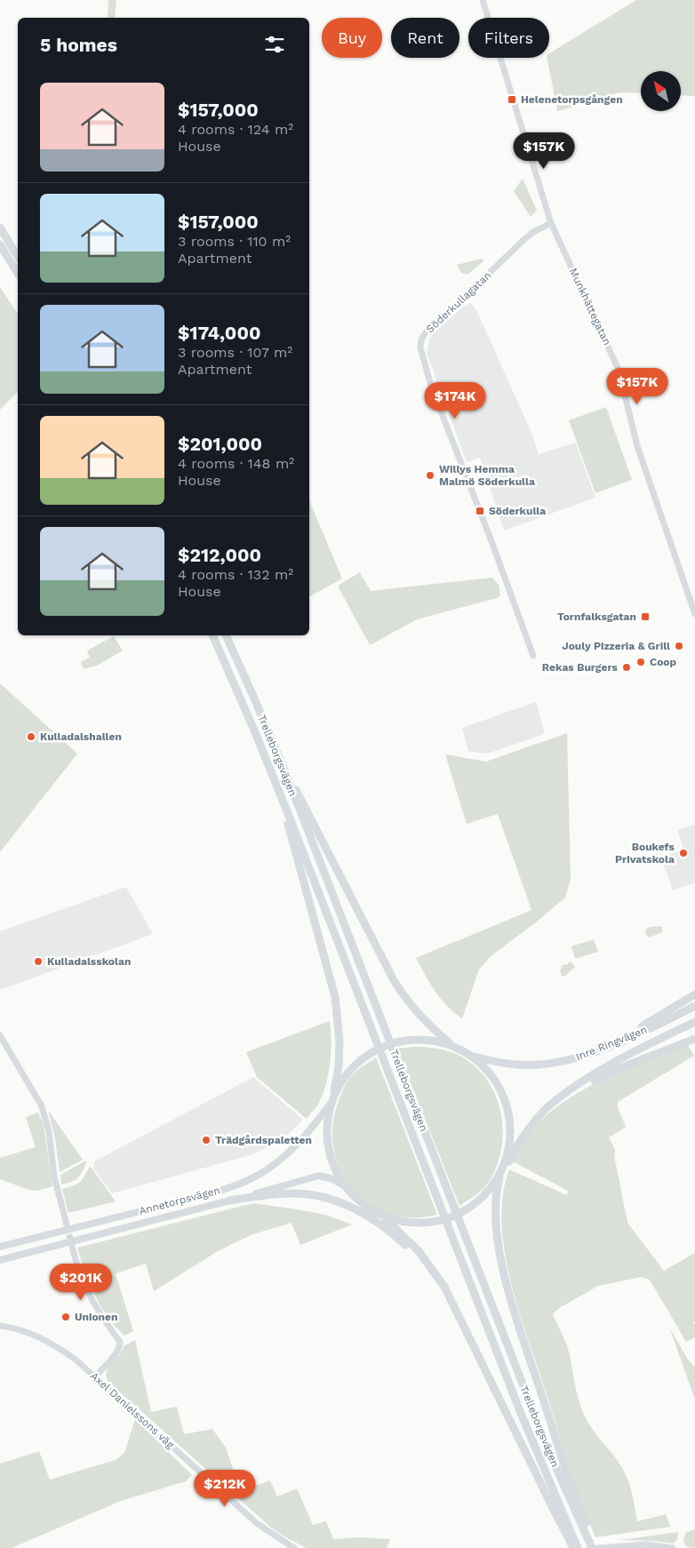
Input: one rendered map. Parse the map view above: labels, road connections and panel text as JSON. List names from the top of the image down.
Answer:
{
  "streets": {
    "highway": ["Trelleborgsvägen", "Inre Ringvägen"],
    "main road": ["Annetorpsvägen"],
    "street": ["Söderkullagatan", "Munkhättegatan", "Axel Danielssons väg"]
  },
  "crossings": [
    ["Söderkullagatan", "Munkhättegatan"]
  ],
  "places": {
    "transit": ["Helenetorpsgången", "Söderkulla", "Tornfalksgatan"],
    "other": [
      "Willys Hemma Malmö Söderkulla",
      "Jouly Pizzeria & Grill",
      "Coop",
      "Rekas Burgers",
      "Kulladalshallen",
      "Boukefs Privatskola",
      "Kulladalsskolan",
      "Trädgårdspaletten",
      "Unionen"
    ]
  },
  "north": "top left",
  "page": {
    "chip": ["Buy", "Rent", "Filters"],
    "heading": "5 homes",
    "list": [
      {
        "name": "$157,000",
        "note": "4 rooms · 124 m² · House"
      },
      {
        "name": "$157,000",
        "note": "3 rooms · 110 m² · Apartment"
      },
      {
        "name": "$174,000",
        "note": "3 rooms · 107 m² · Apartment"
      },
      {
        "name": "$201,000",
        "note": "4 rooms · 148 m² · House"
      },
      {
        "name": "$212,000",
        "note": "4 rooms · 132 m² · House"
      }
    ],
    "price": [
      "$157K",
      "$157K",
      "$174K",
      "$201K",
      "$212K"
    ]
  }
}
